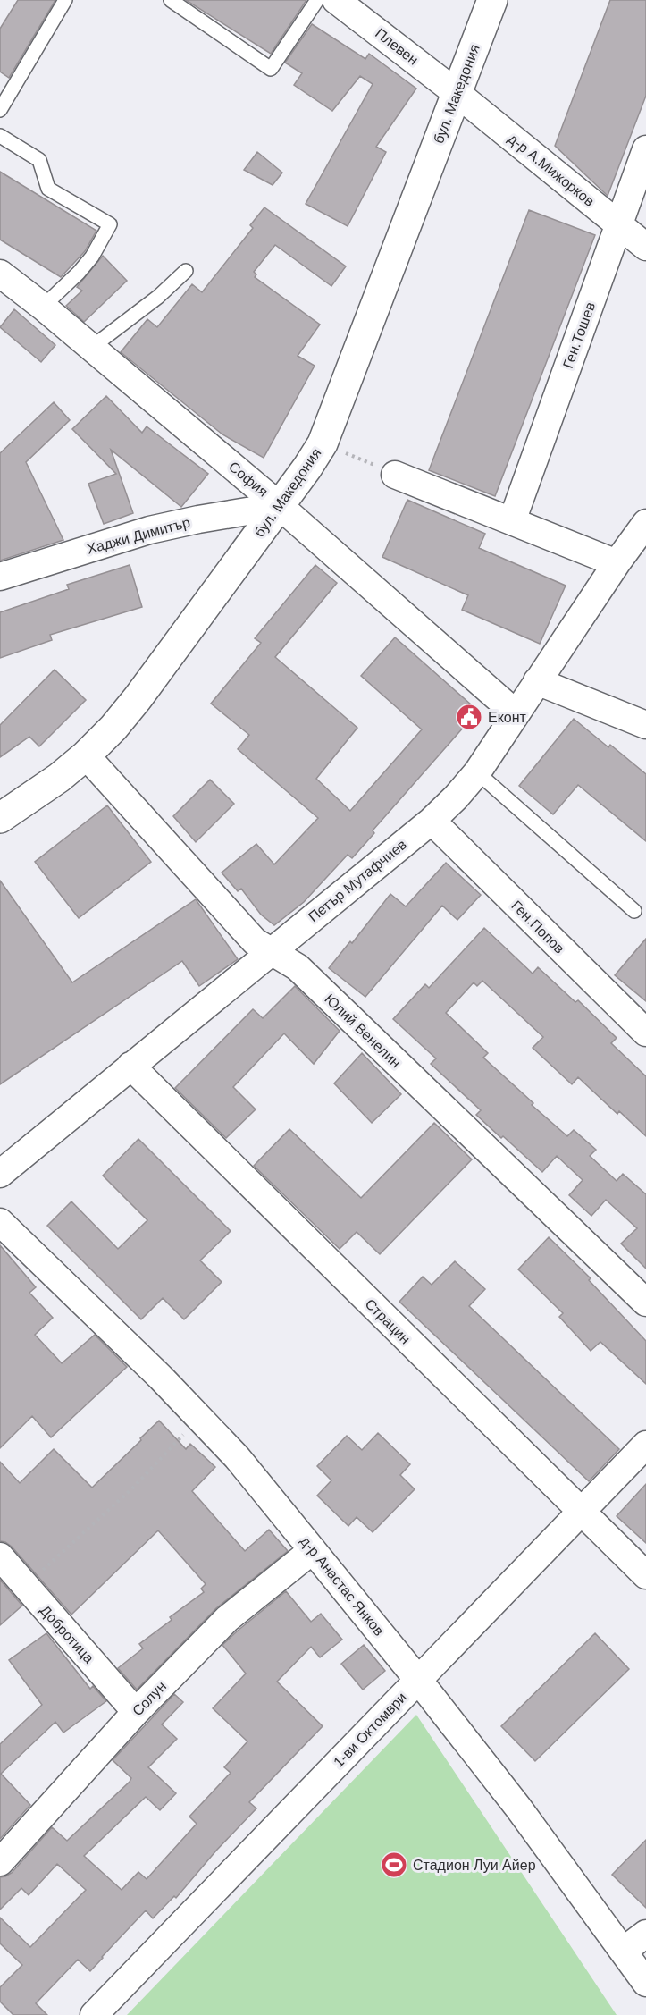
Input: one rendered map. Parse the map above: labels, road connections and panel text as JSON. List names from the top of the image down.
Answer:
{
  "streets": {
    "street": [
      "Плевен",
      "бул. Македония",
      "д-р А.Мижорков",
      "Ген.Тошев",
      "София",
      "Хаджи Димитър",
      "Петър Мутафчиев",
      "Ген.Попов",
      "Юлий Венелин",
      "Страцин",
      "д-р Анастас Янков",
      "Добротица",
      "Солун",
      "1-ви Октомври"
    ]
  },
  "crossings": [
    ["Плевен", "бул. Македония"],
    ["Плевен", "д-р А.Мижорков"],
    ["бул. Македония", "д-р А.Мижорков"],
    ["бул. Македония", "София"],
    ["бул. Македония", "Хаджи Димитър"],
    ["бул. Македония", "Юлий Венелин"],
    ["д-р А.Мижорков", "Ген.Тошев"],
    ["София", "Хаджи Димитър"],
    ["София", "Петър Мутафчиев"],
    ["Петър Мутафчиев", "Ген.Попов"],
    ["Петър Мутафчиев", "Юлий Венелин"],
    ["Петър Мутафчиев", "Страцин"],
    ["Страцин", "1-ви Октомври"],
    ["д-р Анастас Янков", "Солун"],
    ["д-р Анастас Янков", "1-ви Октомври"],
    ["Добротица", "Солун"]
  ],
  "places": {
    "public building": ["Еконт"],
    "sports": ["Стадион Луи Айер"]
  }
}
